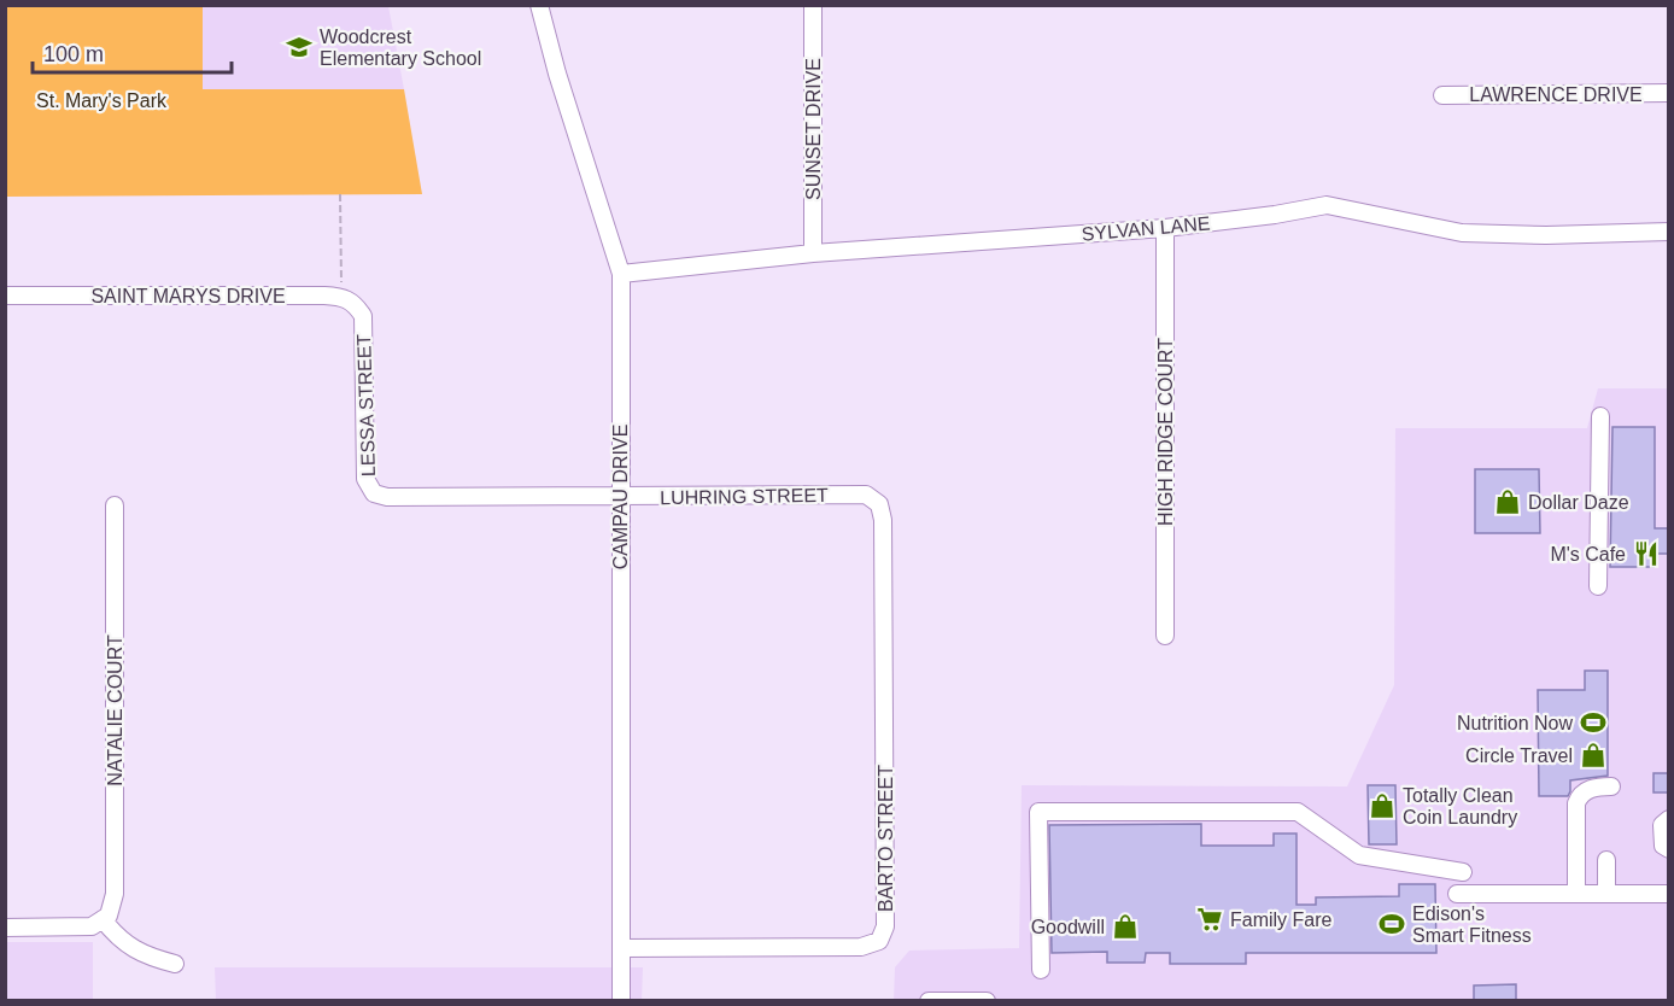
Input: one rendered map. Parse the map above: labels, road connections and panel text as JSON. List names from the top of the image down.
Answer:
{
  "streets": {
    "street": [
      "LAWRENCE DRIVE",
      "SUNSET DRIVE",
      "SYLVAN LANE",
      "SAINT MARYS DRIVE",
      "LESSA STREET",
      "HIGH RIDGE COURT",
      "LUHRING STREET",
      "CAMPAU DRIVE",
      "NATALIE COURT",
      "BARTO STREET"
    ]
  },
  "crossings": [
    ["SUNSET DRIVE", "SYLVAN LANE"],
    ["SYLVAN LANE", "HIGH RIDGE COURT"],
    ["SYLVAN LANE", "CAMPAU DRIVE"],
    ["SAINT MARYS DRIVE", "LESSA STREET"],
    ["LESSA STREET", "LUHRING STREET"],
    ["LUHRING STREET", "CAMPAU DRIVE"],
    ["LUHRING STREET", "BARTO STREET"],
    ["CAMPAU DRIVE", "BARTO STREET"]
  ],
  "parks": ["St. Mary's Park"],
  "places": {
    "school or university": ["Woodcrest Elementary School"],
    "shop": [
      "Dollar Daze",
      "Circle Travel",
      "Totally Clean Coin Laundry",
      "Goodwill"
    ],
    "restaurant": ["M's Cafe"],
    "sports": ["Nutrition Now", "Edison's Smart Fitness"],
    "supermarket": ["Family Fare"]
  },
  "scale_bar": "100 m"
}
